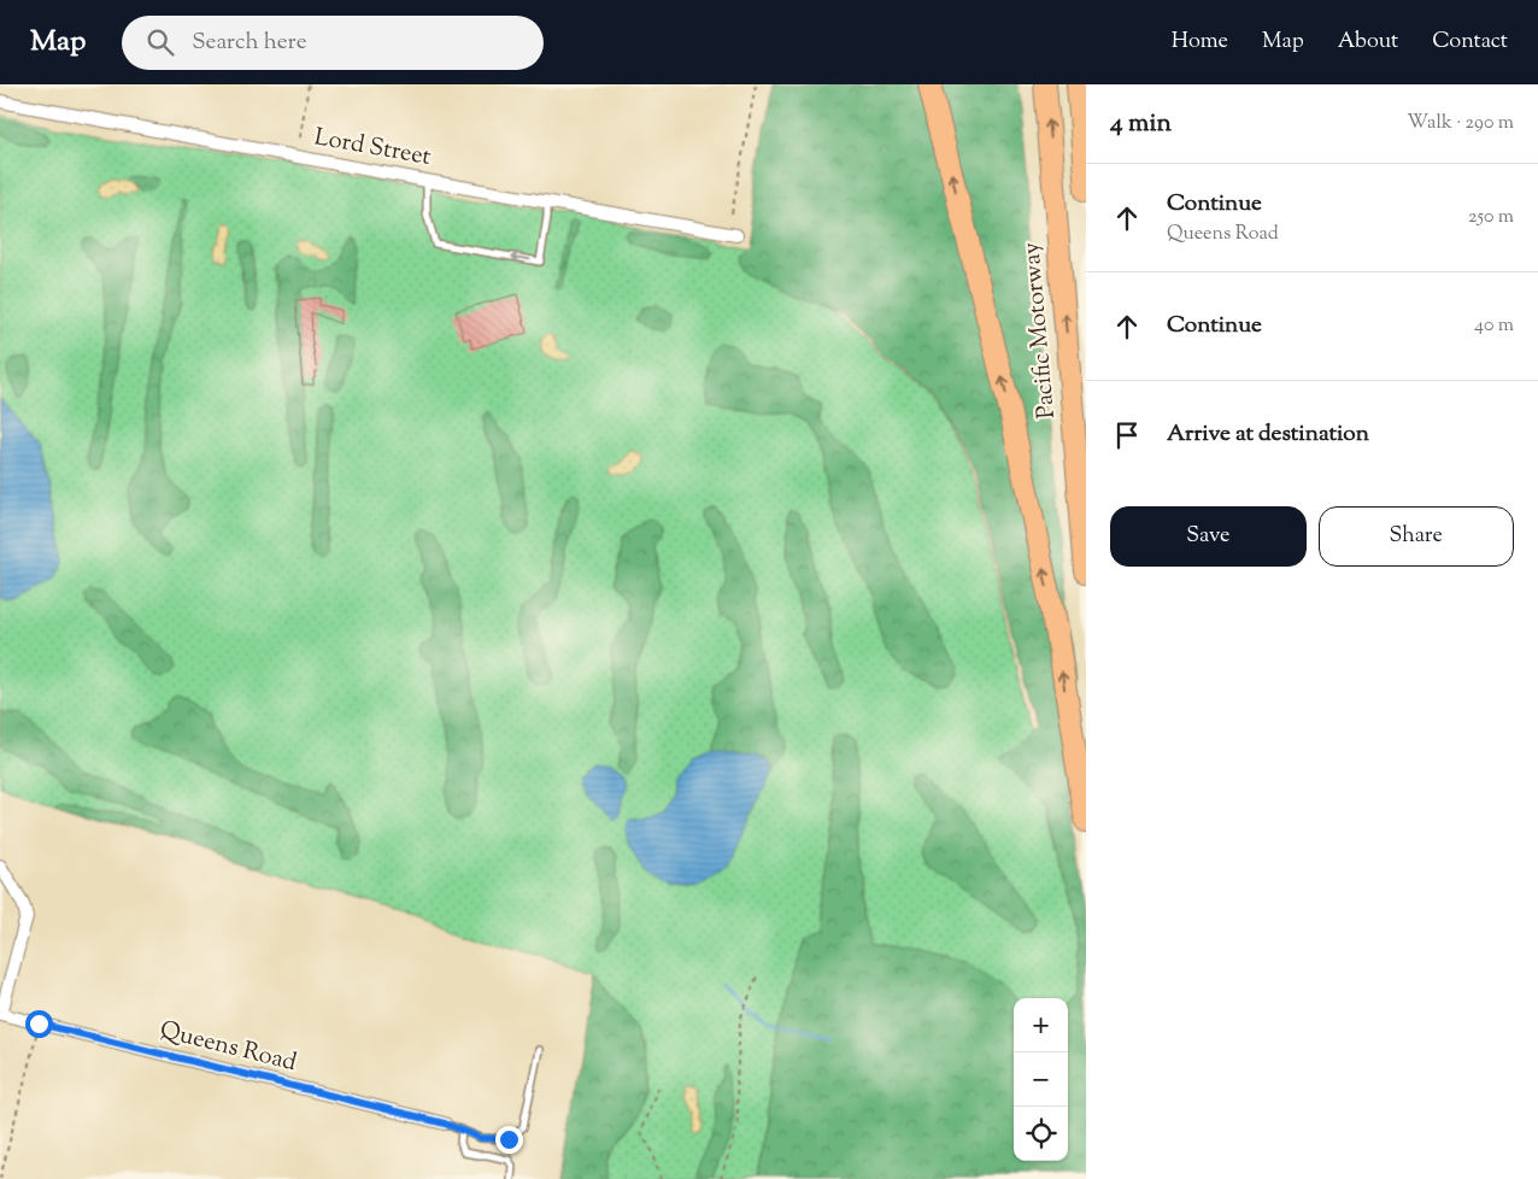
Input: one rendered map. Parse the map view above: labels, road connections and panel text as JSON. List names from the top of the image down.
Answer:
{
  "streets": {
    "highway": ["Pacific Motorway"],
    "street": ["Lord Street", "Queens Road"]
  },
  "page": {
    "header": "Map",
    "search": "Search here",
    "nav": [
      "Home",
      "Map",
      "About",
      "Contact"
    ],
    "heading": ["4 min", "Walk · 290 m"],
    "list": [
      ["Continue", "Queens Road", "250 m"],
      ["Continue", "40 m"],
      "Arrive at destination"
    ],
    "buttons": ["Save", "Share"],
    "map_buttons": ["+", "−"]
  }
}
